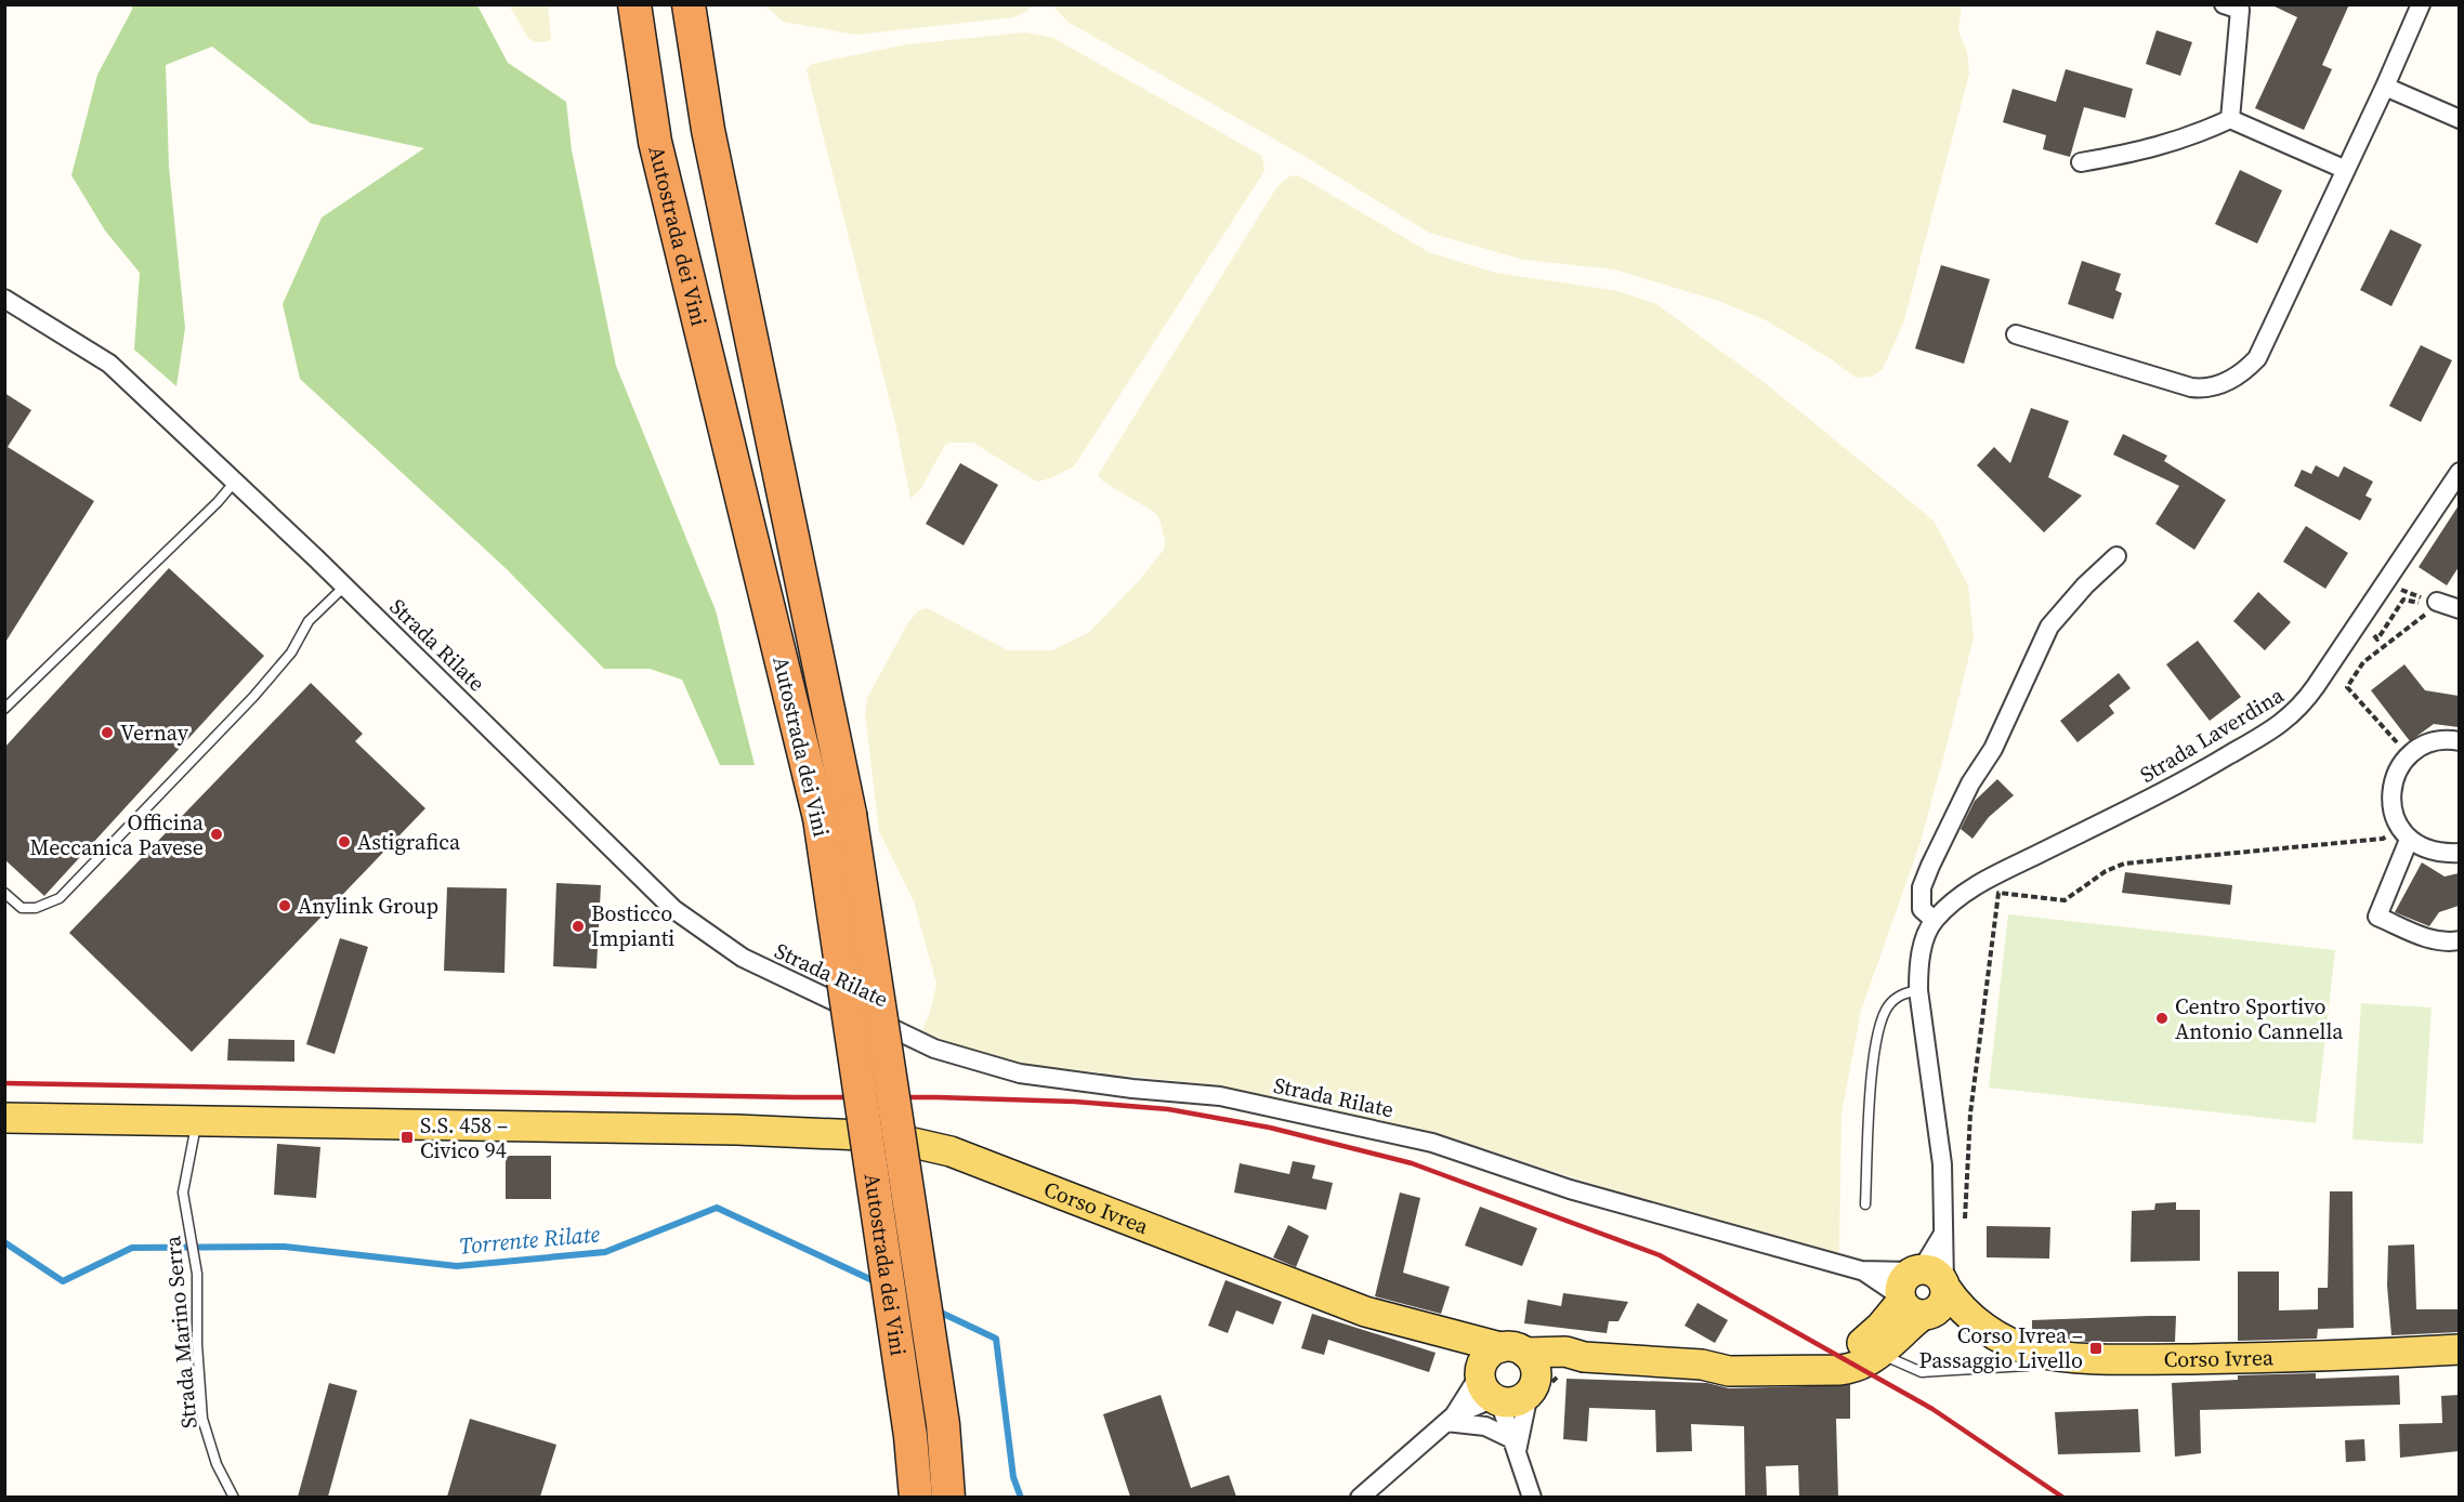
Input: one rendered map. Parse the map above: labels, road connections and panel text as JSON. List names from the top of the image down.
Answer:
{
  "streets": {
    "highway": ["Autostrada dei Vini"],
    "main road": ["Corso Ivrea"],
    "street": ["Strada Rilate", "Strada Laverdina"],
    "lane": ["Strada Marino Serra"]
  },
  "crossings": [
    ["Strada Rilate", "Strada Laverdina"],
    ["Strada Rilate", "Corso Ivrea"],
    ["Strada Laverdina", "Corso Ivrea"],
    ["Corso Ivrea", "Strada Marino Serra"]
  ],
  "water": ["Torrente Rilate"],
  "places": {
    "other": [
      "Vernay",
      "Officina Meccanica Pavese",
      "Astigrafica",
      "Anylink Group",
      "Bosticco Impianti",
      "Centro Sportivo Antonio Cannella"
    ],
    "transit": ["S.S. 458 – Civico 94", "Corso Ivrea – Passaggio Livello"]
  }
}
